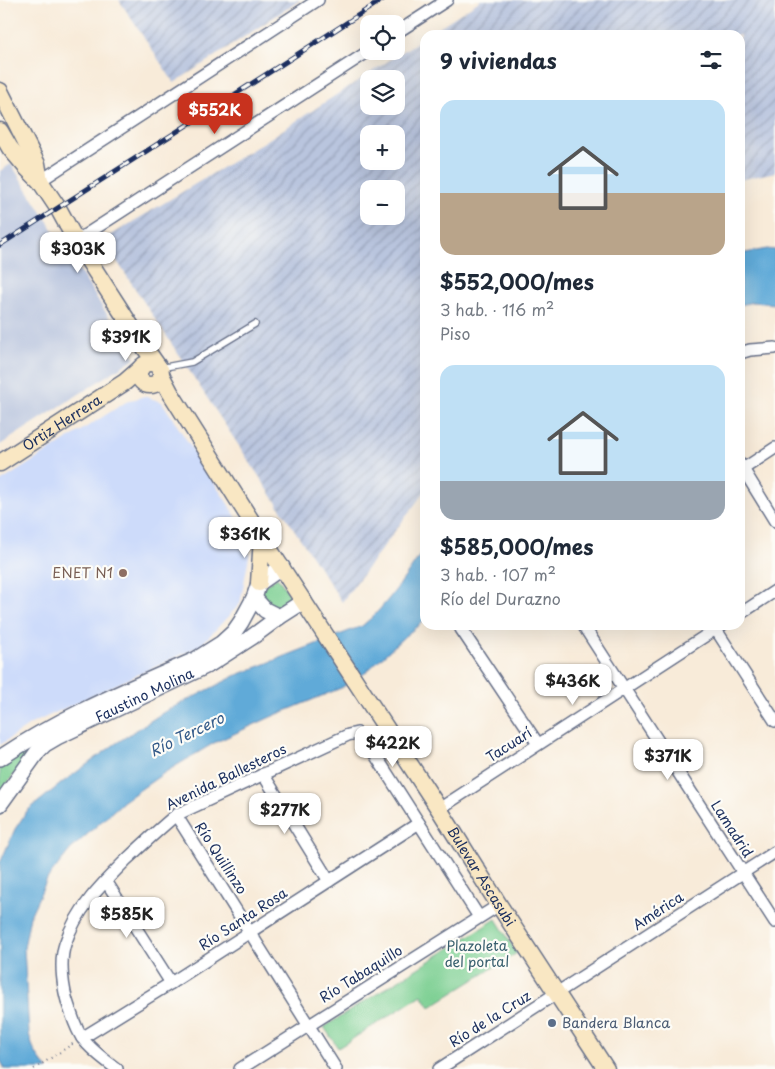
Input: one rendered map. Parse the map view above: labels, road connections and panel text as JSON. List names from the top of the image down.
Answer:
{
  "streets": {
    "main road": ["Ortiz Herrera", "Bulevar Ascasubi"],
    "street": [
      "Faustino Molina",
      "Tacuarí",
      "Avenida Ballesteros",
      "Lamadrid",
      "Río Quillinzo",
      "América",
      "Río Santa Rosa",
      "Río Tabaquillo",
      "Río de la Cruz"
    ]
  },
  "crossings": [
    ["Ortiz Herrera", "Bulevar Ascasubi"],
    ["Faustino Molina", "Bulevar Ascasubi"],
    ["Tacuarí", "Lamadrid"],
    ["Tacuarí", "Bulevar Ascasubi"],
    ["Avenida Ballesteros", "Río Quillinzo"],
    ["Avenida Ballesteros", "Río Santa Rosa"],
    ["Lamadrid", "América"],
    ["Río Quillinzo", "Río Santa Rosa"],
    ["Río Quillinzo", "Río Tabaquillo"],
    ["Bulevar Ascasubi", "América"],
    ["Bulevar Ascasubi", "Río Tabaquillo"],
    ["Bulevar Ascasubi", "Río de la Cruz"],
    ["América", "Río de la Cruz"]
  ],
  "water": ["Río Tercero"],
  "parks": ["Plazoleta del portal"],
  "places": ["ENET N1", "Bandera Blanca"],
  "page": {
    "map_buttons": ["+", "−"],
    "heading": "9 viviendas",
    "list": [
      {
        "name": "$552,000/mes",
        "note": "3 hab. · 116 m² · Piso"
      },
      {
        "name": "$585,000/mes",
        "note": "3 hab. · 107 m² · Río del Durazno"
      }
    ],
    "price": [
      "$552K",
      "$303K",
      "$391K",
      "$361K",
      "$436K",
      "$422K",
      "$371K",
      "$277K",
      "$585K"
    ]
  }
}
